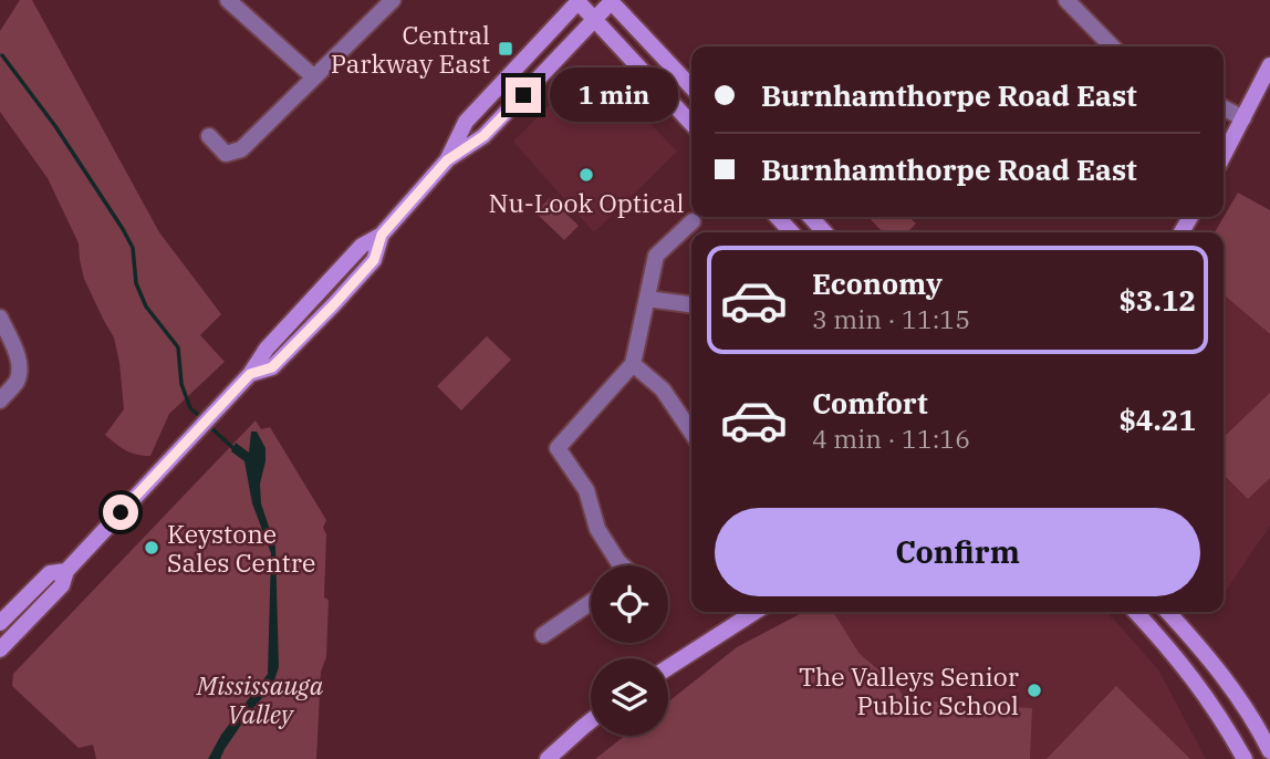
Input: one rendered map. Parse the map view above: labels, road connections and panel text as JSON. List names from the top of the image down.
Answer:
{
  "parks": ["Mississauga Valley"],
  "places": {
    "transit": ["Central Parkway East"],
    "other": ["Nu-Look Optical", "Keystone Sales Centre", "The Valleys Senior Public School"]
  },
  "page": {
    "banner": ["Burnhamthorpe Road East", "Burnhamthorpe Road East"],
    "bubble": "1 min",
    "list": [
      {
        "name": "Economy",
        "note": "3 min · 11:15",
        "value": "$3.12"
      },
      {
        "name": "Comfort",
        "note": "4 min · 11:16",
        "value": "$4.21"
      }
    ],
    "buttons": "Confirm"
  }
}
